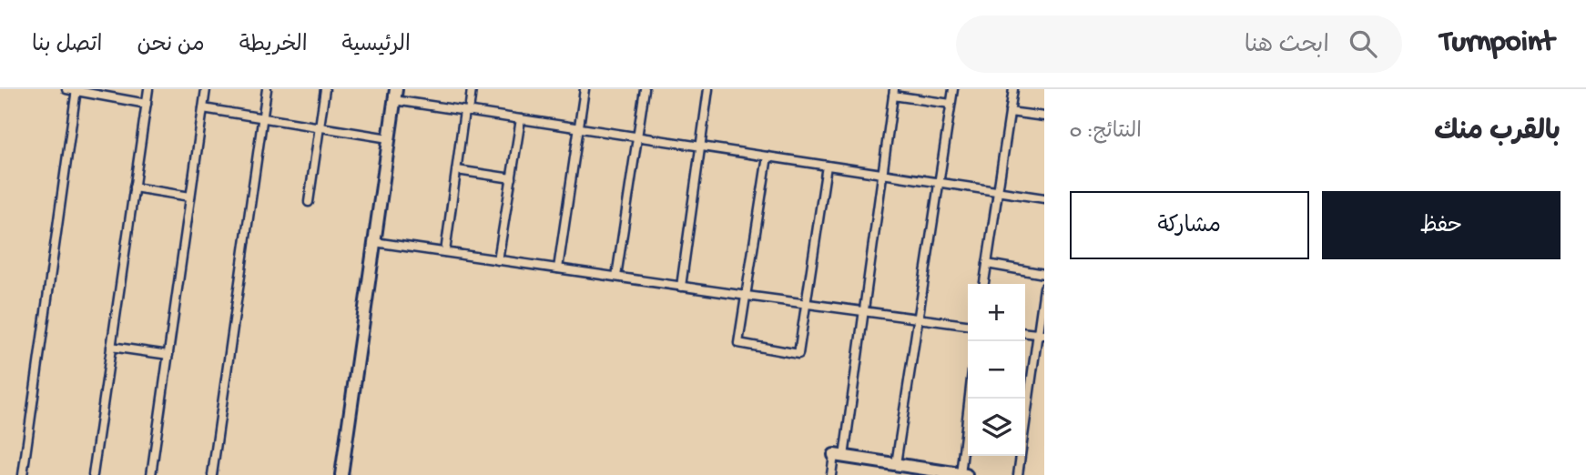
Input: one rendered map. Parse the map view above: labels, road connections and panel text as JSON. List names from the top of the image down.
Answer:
{
  "page": {
    "header": "Turnpoint",
    "search": "ابحث هنا",
    "nav": [
      "الرئيسية",
      "الخريطة",
      "من نحن",
      "اتصل بنا"
    ],
    "heading": ["بالقرب منك", "النتائج: 0"],
    "buttons": ["حفظ", "مشاركة"],
    "map_buttons": ["+", "−"]
  }
}
